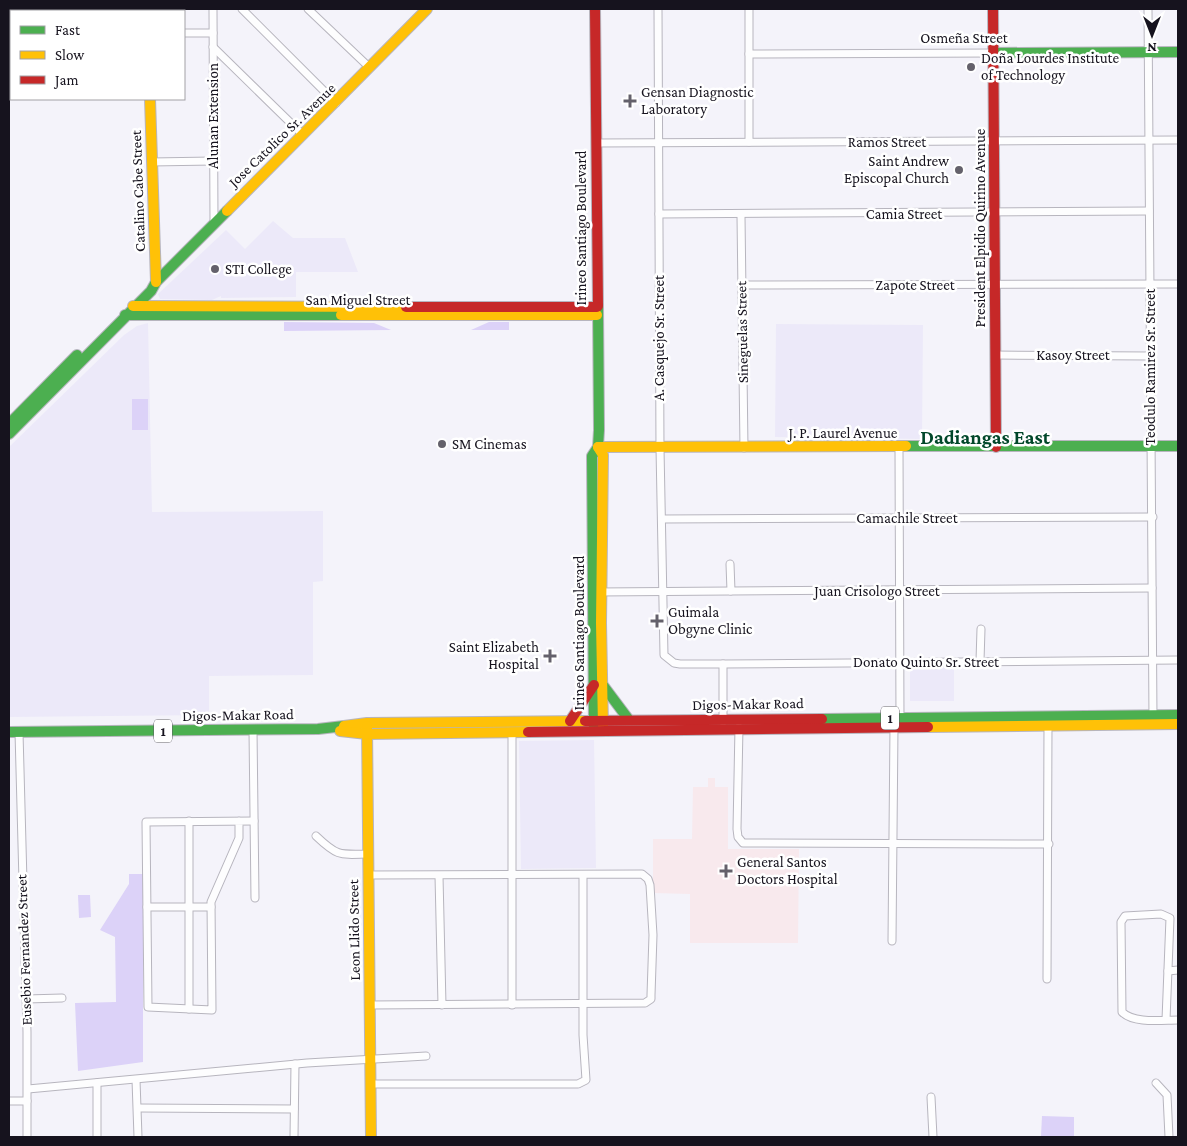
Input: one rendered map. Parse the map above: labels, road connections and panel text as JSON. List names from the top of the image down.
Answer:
{
  "streets": {
    "main road": [
      "Osmeña Street",
      "Jose Catolico Sr. Avenue",
      "Catalino Cabe Street",
      "Irineo Santiago Boulevard",
      "President Elpidio Quirino Avenue",
      "San Miguel Street",
      "J. P. Laurel Avenue",
      "Digos-Makar Road",
      "1",
      "Leon Llido Street"
    ],
    "street": [
      "Alunan Extension",
      "Ramos Street",
      "Camia Street",
      "Zapote Street",
      "Sineguelas Street",
      "A. Casquejo Sr. Street",
      "Kasoy Street",
      "Teodulo Ramirez Sr. Street",
      "Camachile Street",
      "Juan Crisologo Street",
      "Donato Quinto Sr. Street",
      "Eusebio Fernandez Street"
    ]
  },
  "crossings": [
    ["Osmeña Street", "President Elpidio Quirino Avenue"],
    ["Osmeña Street", "Teodulo Ramirez Sr. Street"],
    ["Alunan Extension", "Jose Catolico Sr. Avenue"],
    ["Jose Catolico Sr. Avenue", "Catalino Cabe Street"],
    ["Jose Catolico Sr. Avenue", "San Miguel Street"],
    ["Ramos Street", "Irineo Santiago Boulevard"],
    ["Ramos Street", "President Elpidio Quirino Avenue"],
    ["Ramos Street", "A. Casquejo Sr. Street"],
    ["Ramos Street", "Teodulo Ramirez Sr. Street"],
    ["Camia Street", "President Elpidio Quirino Avenue"],
    ["Camia Street", "Sineguelas Street"],
    ["Camia Street", "A. Casquejo Sr. Street"],
    ["Camia Street", "Teodulo Ramirez Sr. Street"],
    ["Irineo Santiago Boulevard", "San Miguel Street"],
    ["Irineo Santiago Boulevard", "J. P. Laurel Avenue"],
    ["Irineo Santiago Boulevard", "Juan Crisologo Street"],
    ["Irineo Santiago Boulevard", "Digos-Makar Road"],
    ["President Elpidio Quirino Avenue", "Zapote Street"],
    ["President Elpidio Quirino Avenue", "Kasoy Street"],
    ["President Elpidio Quirino Avenue", "J. P. Laurel Avenue"],
    ["Zapote Street", "Sineguelas Street"],
    ["Zapote Street", "Teodulo Ramirez Sr. Street"],
    ["Sineguelas Street", "J. P. Laurel Avenue"],
    ["A. Casquejo Sr. Street", "J. P. Laurel Avenue"],
    ["A. Casquejo Sr. Street", "Camachile Street"],
    ["A. Casquejo Sr. Street", "Juan Crisologo Street"],
    ["A. Casquejo Sr. Street", "Donato Quinto Sr. Street"],
    ["Kasoy Street", "Teodulo Ramirez Sr. Street"],
    ["Teodulo Ramirez Sr. Street", "J. P. Laurel Avenue"],
    ["Teodulo Ramirez Sr. Street", "Camachile Street"],
    ["Teodulo Ramirez Sr. Street", "Juan Crisologo Street"],
    ["Teodulo Ramirez Sr. Street", "Donato Quinto Sr. Street"],
    ["Teodulo Ramirez Sr. Street", "Digos-Makar Road"],
    ["Digos-Makar Road", "Leon Llido Street"],
    ["Digos-Makar Road", "Eusebio Fernandez Street"]
  ],
  "districts": ["Dadiangas East"],
  "places": {
    "other": [
      "Doña Lourdes Institute of Technology",
      "Saint Andrew Episcopal Church",
      "STI College",
      "SM Cinemas"
    ],
    "health": [
      "Gensan Diagnostic Laboratory",
      "Guimala Obgyne Clinic",
      "Saint Elizabeth Hospital",
      "General Santos Doctors Hospital"
    ]
  },
  "legend": ["Fast", "Slow", "Jam"],
  "north": "bottom"
}
